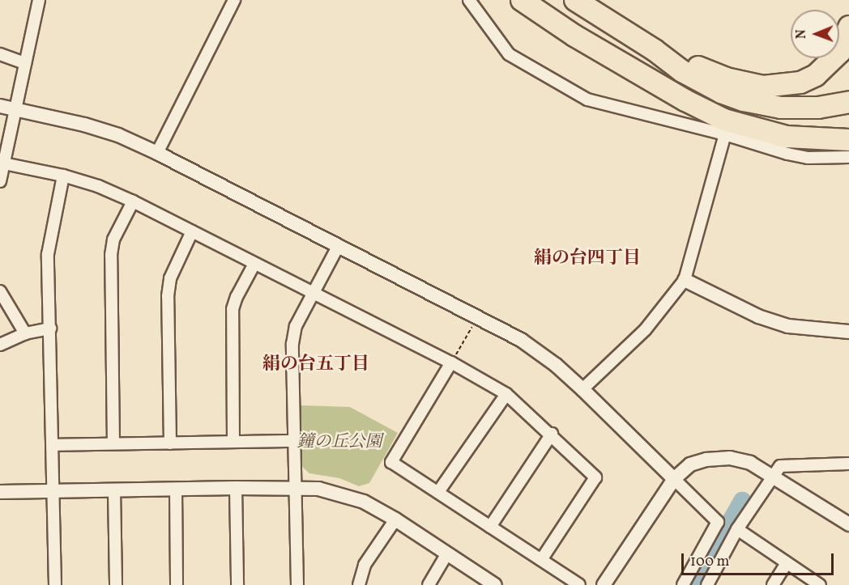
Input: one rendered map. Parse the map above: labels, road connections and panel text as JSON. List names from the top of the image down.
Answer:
{
  "districts": ["絹の台四丁目", "絹の台五丁目"],
  "parks": ["鐘の丘公園"],
  "scale_bar": "100 m",
  "north": "left"
}
